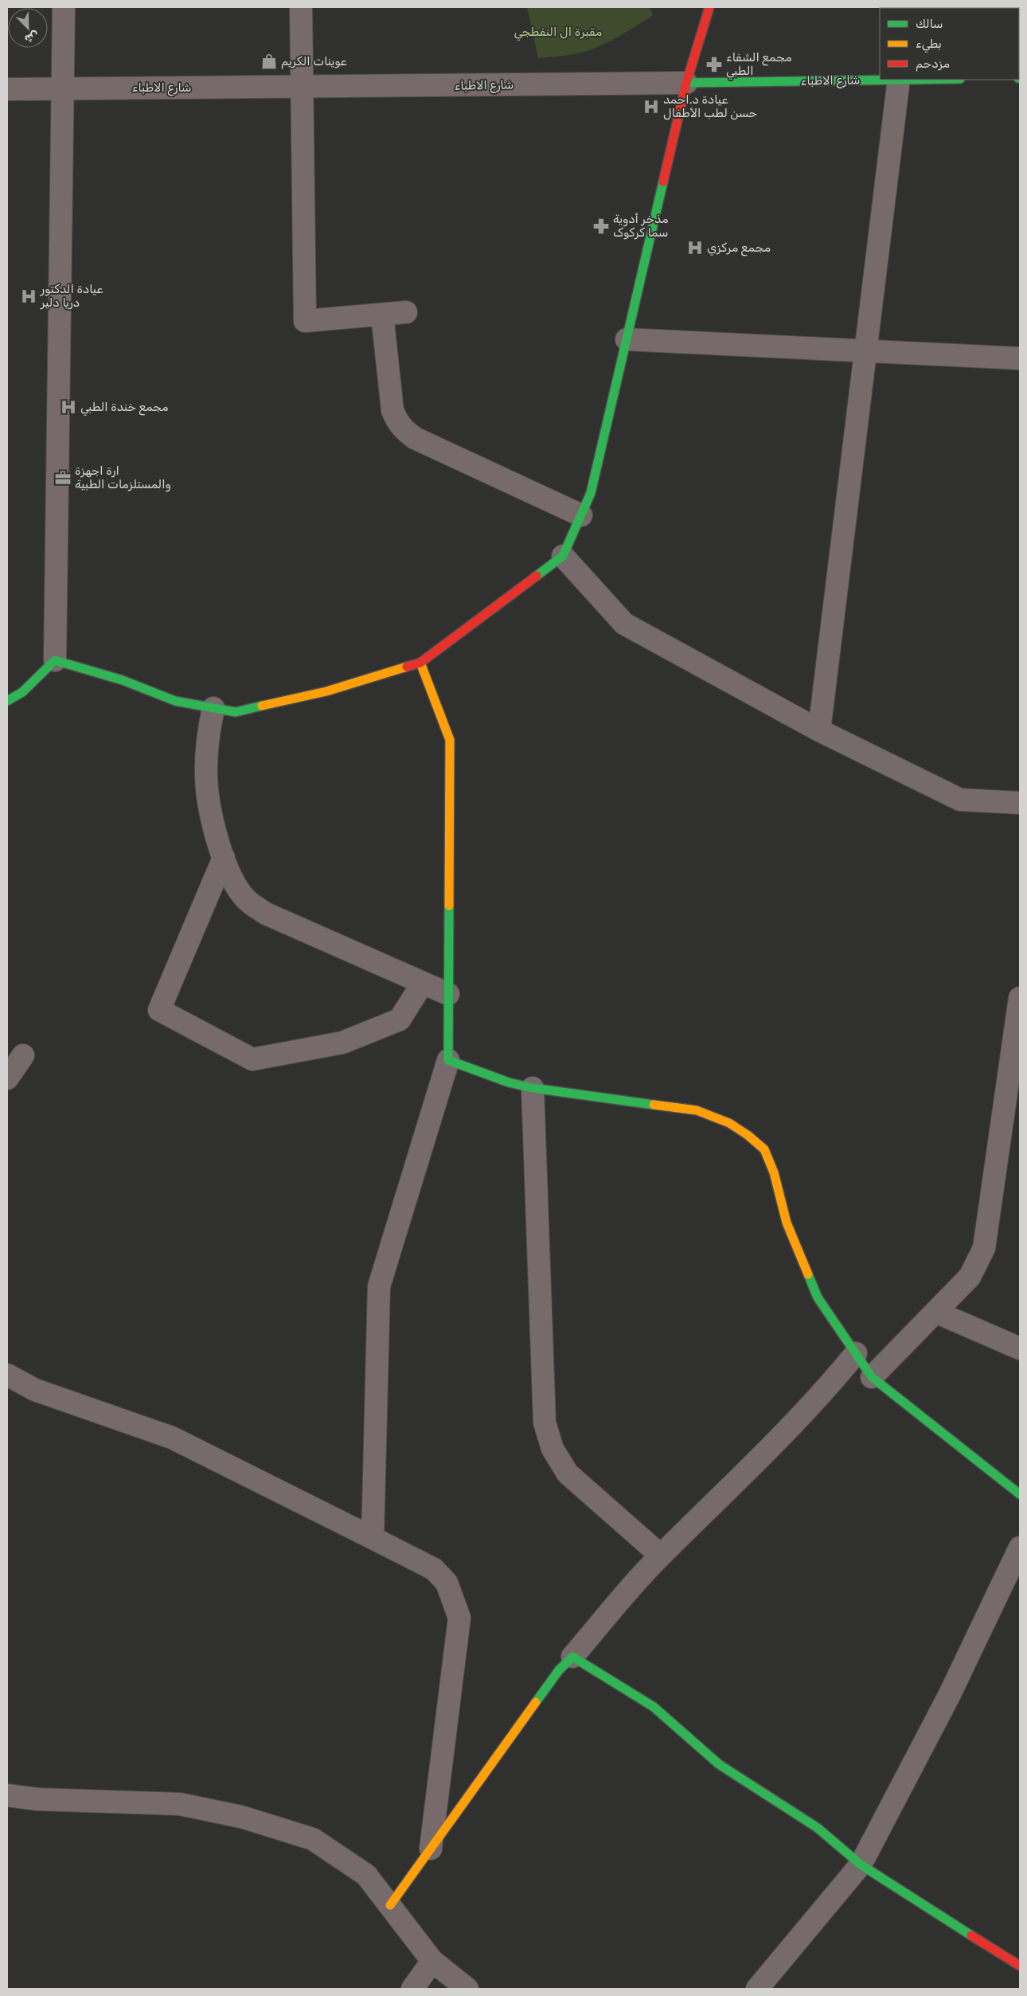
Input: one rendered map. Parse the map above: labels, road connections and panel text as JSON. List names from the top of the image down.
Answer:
{
  "streets": {
    "street": ["شارع الاطباء"]
  },
  "parks": ["مقبرة ال النفطجي"],
  "places": {
    "shop": ["عوينات الكريم"],
    "pharmacy": ["مجمع الشفاء الطبي", "مذخر أدویة سما کرکوک"],
    "hospital": [
      "عيادة د.احمد حسن لطب الأطفال",
      "مجمع مركزي",
      "عيادة الدكتور دريا دلير",
      "مجمع خندة الطبي"
    ],
    "office": ["ارة اجهزة والمستلزمات الطبية"]
  },
  "legend": ["سالك", "بطيء", "مزدحم"],
  "north": "bottom right"
}
